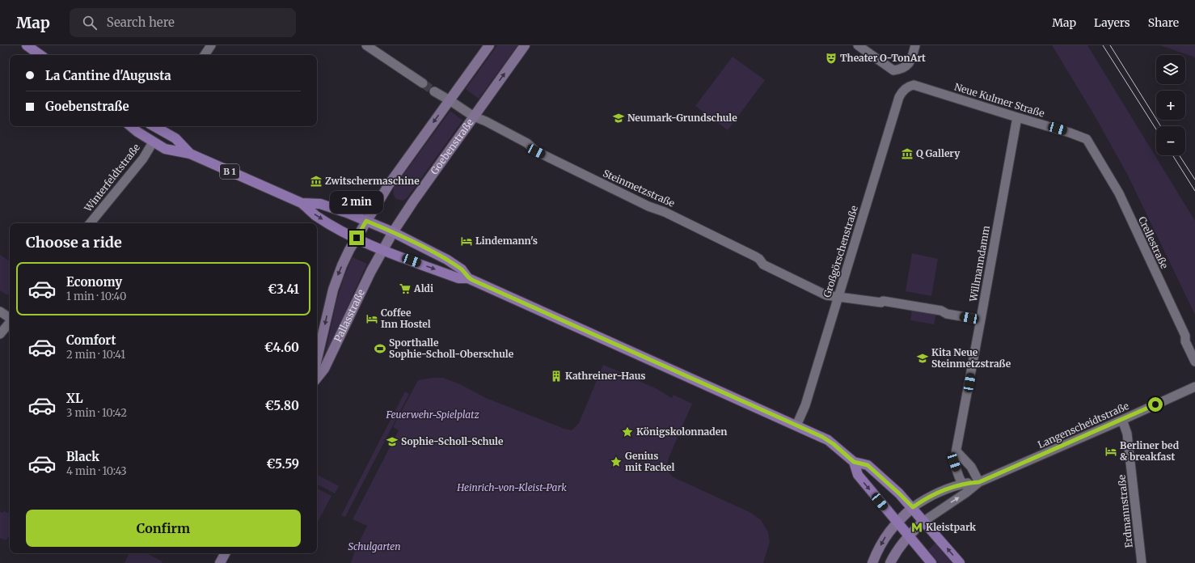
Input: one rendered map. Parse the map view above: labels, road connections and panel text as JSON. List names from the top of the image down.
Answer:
{
  "streets": {
    "main road": ["Goebenstraße", "B 1", "Pallasstraße"],
    "street": [
      "Neue Kulmer Straße",
      "Winterfeldtstraße",
      "Steinmetzstraße",
      "Crellestraße",
      "Großgörschenstraße",
      "Willmanndamm",
      "Langenscheidtstraße",
      "Erdmannstraße"
    ]
  },
  "crossings": [
    ["Neue Kulmer Straße", "Crellestraße"],
    ["Neue Kulmer Straße", "Großgörschenstraße"],
    ["Neue Kulmer Straße", "Willmanndamm"],
    ["Goebenstraße", "B 1"],
    ["Goebenstraße", "Steinmetzstraße"],
    ["Goebenstraße", "Pallasstraße"],
    ["B 1", "Winterfeldtstraße"],
    ["B 1", "Großgörschenstraße"],
    ["B 1", "Pallasstraße"],
    ["B 1", "Langenscheidtstraße"],
    ["Steinmetzstraße", "Großgörschenstraße"],
    ["Steinmetzstraße", "Willmanndamm"],
    ["Willmanndamm", "Langenscheidtstraße"],
    ["Langenscheidtstraße", "Erdmannstraße"]
  ],
  "parks": ["Feuerwehr-Spielplatz", "Heinrich-von-Kleist-Park", "Schulgarten"],
  "places": {
    "theatre": ["Theater O-TonArt"],
    "school or university": ["Neumark-Grundschule", "Kita Neue Steinmetzstraße", "Sophie-Scholl-Schule"],
    "museum": ["Q Gallery", "Zwitschermaschine"],
    "hotel": ["Lindemann's", "Coffee Inn Hostel", "Berliner bed & breakfast"],
    "supermarket": ["Aldi"],
    "sports": ["Sporthalle Sophie-Scholl-Oberschule"],
    "building": ["Kathreiner-Haus"],
    "place": ["Königskolonnaden", "Genius mit Fackel"],
    "metro station": ["Kleistpark"]
  },
  "page": {
    "header": "Map",
    "search": "Search here",
    "nav": ["Map", "Layers", "Share"],
    "map_buttons": ["+", "−"],
    "banner": ["La Cantine d'Augusta", "Goebenstraße"],
    "bubble": "2 min",
    "heading": "Choose a ride",
    "list": [
      {
        "name": "Economy",
        "note": "1 min · 10:40",
        "value": "€3.41"
      },
      {
        "name": "Comfort",
        "note": "2 min · 10:41",
        "value": "€4.60"
      },
      {
        "name": "XL",
        "note": "3 min · 10:42",
        "value": "€5.80"
      },
      {
        "name": "Black",
        "note": "4 min · 10:43",
        "value": "€5.59"
      }
    ],
    "buttons": "Confirm"
  }
}
